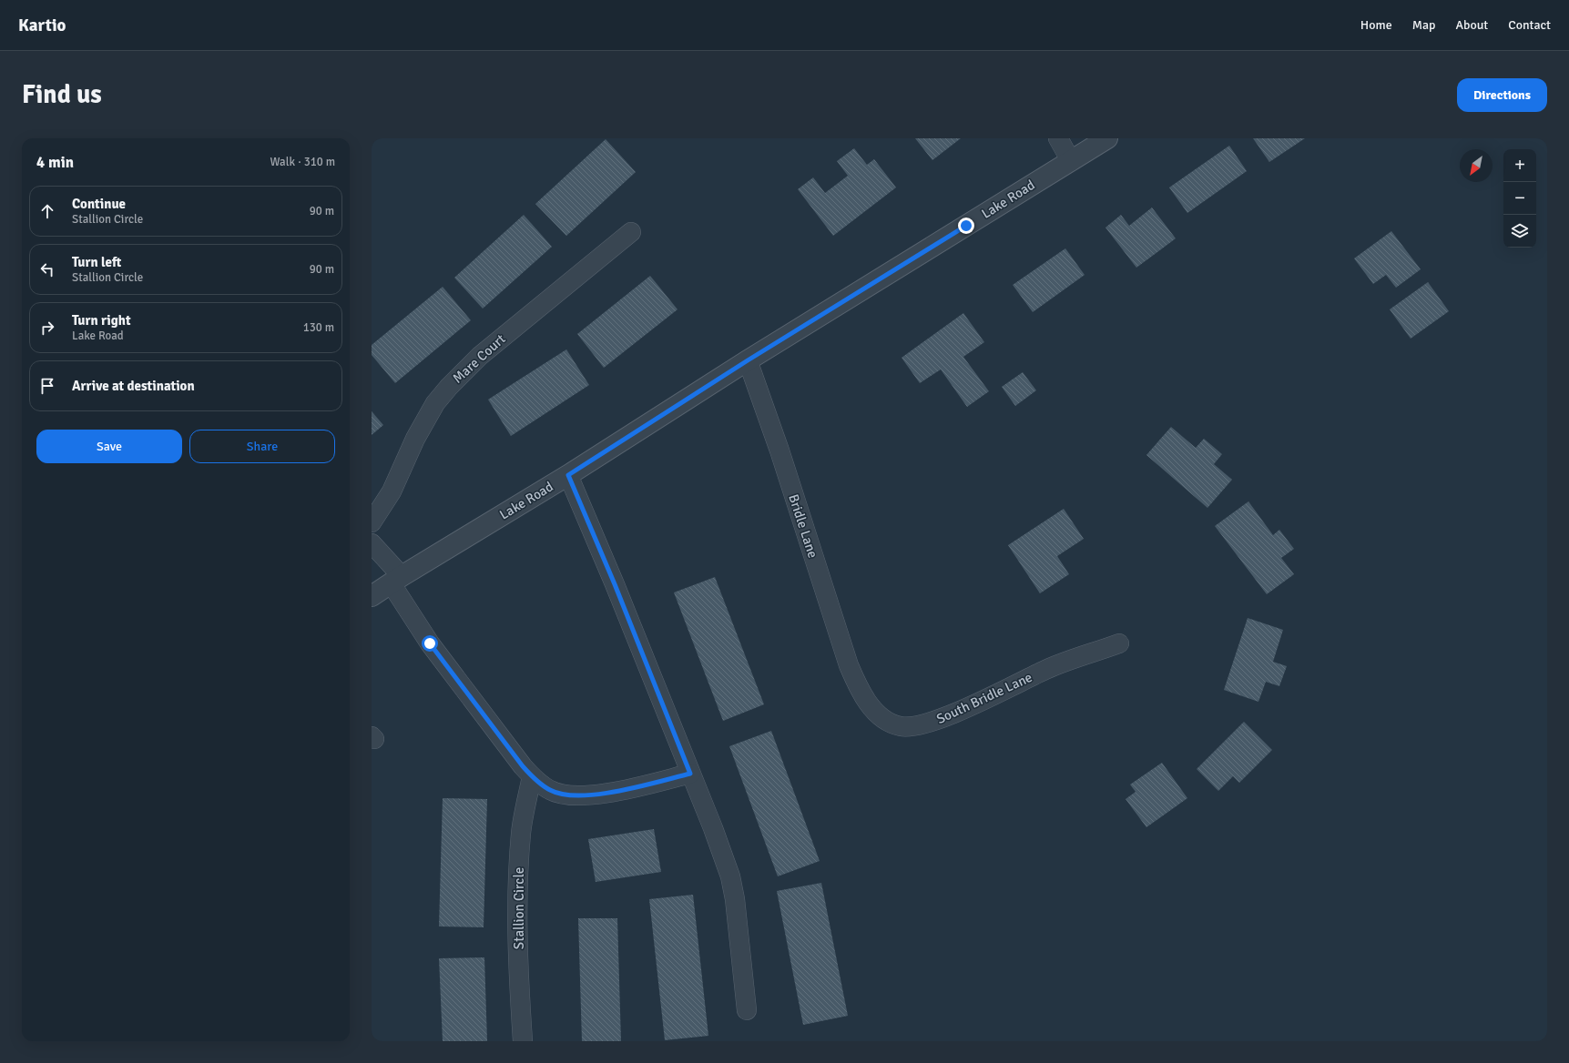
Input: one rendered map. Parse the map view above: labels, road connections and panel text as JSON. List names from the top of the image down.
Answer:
{
  "streets": {
    "street": [
      "Lake Road",
      "Mare Court",
      "Bridle Lane",
      "South Bridle Lane",
      "Stallion Circle"
    ]
  },
  "crossings": [
    ["Lake Road", "Bridle Lane"],
    ["Bridle Lane", "South Bridle Lane"]
  ],
  "north": "bottom left",
  "page": {
    "header": "Kartio",
    "nav": [
      "Home",
      "Map",
      "About",
      "Contact"
    ],
    "buttons": [
      "Directions",
      ["Save", "Share"]
    ],
    "title": "Find us",
    "heading": ["4 min", "Walk · 310 m"],
    "map_buttons": ["+", "−"],
    "list": [
      ["Continue", "Stallion Circle", "90 m"],
      ["Turn left", "Stallion Circle", "90 m"],
      ["Turn right", "Lake Road", "130 m"],
      "Arrive at destination"
    ]
  }
}
